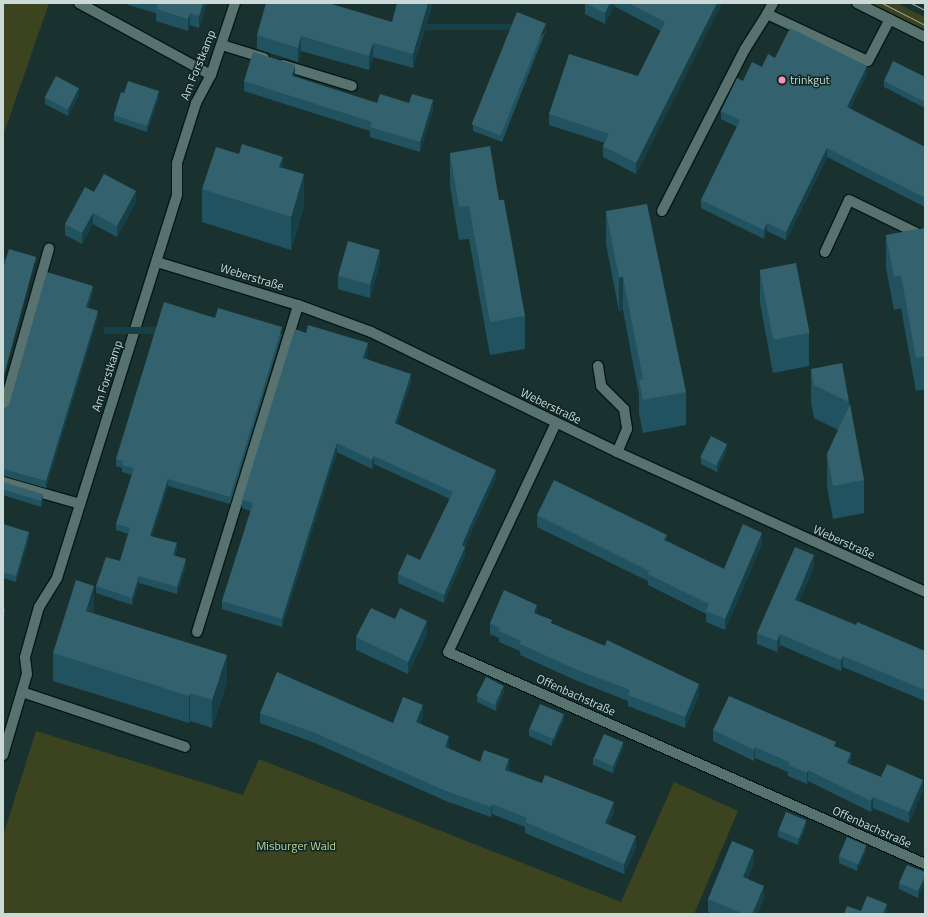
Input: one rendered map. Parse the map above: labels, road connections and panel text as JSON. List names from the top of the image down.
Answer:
{
  "streets": {
    "street": ["Am Forstkamp", "Weberstraße", "Offenbachstraße"]
  },
  "crossings": [
    ["Am Forstkamp", "Weberstraße"],
    ["Weberstraße", "Offenbachstraße"]
  ],
  "parks": ["Misburger Wald"],
  "places": ["trinkgut"]
}
